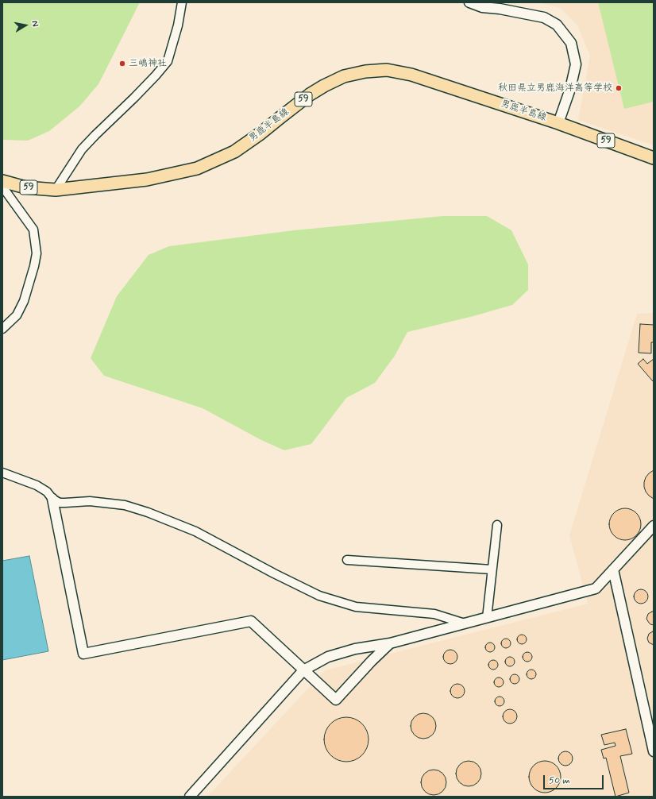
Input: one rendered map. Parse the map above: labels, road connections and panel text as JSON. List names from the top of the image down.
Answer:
{
  "streets": {
    "main road": ["59", "男鹿半島線"]
  },
  "places": ["三嶋神社", "秋田県立男鹿海洋高等学校"],
  "scale_bar": "50 m",
  "north": "right"
}
